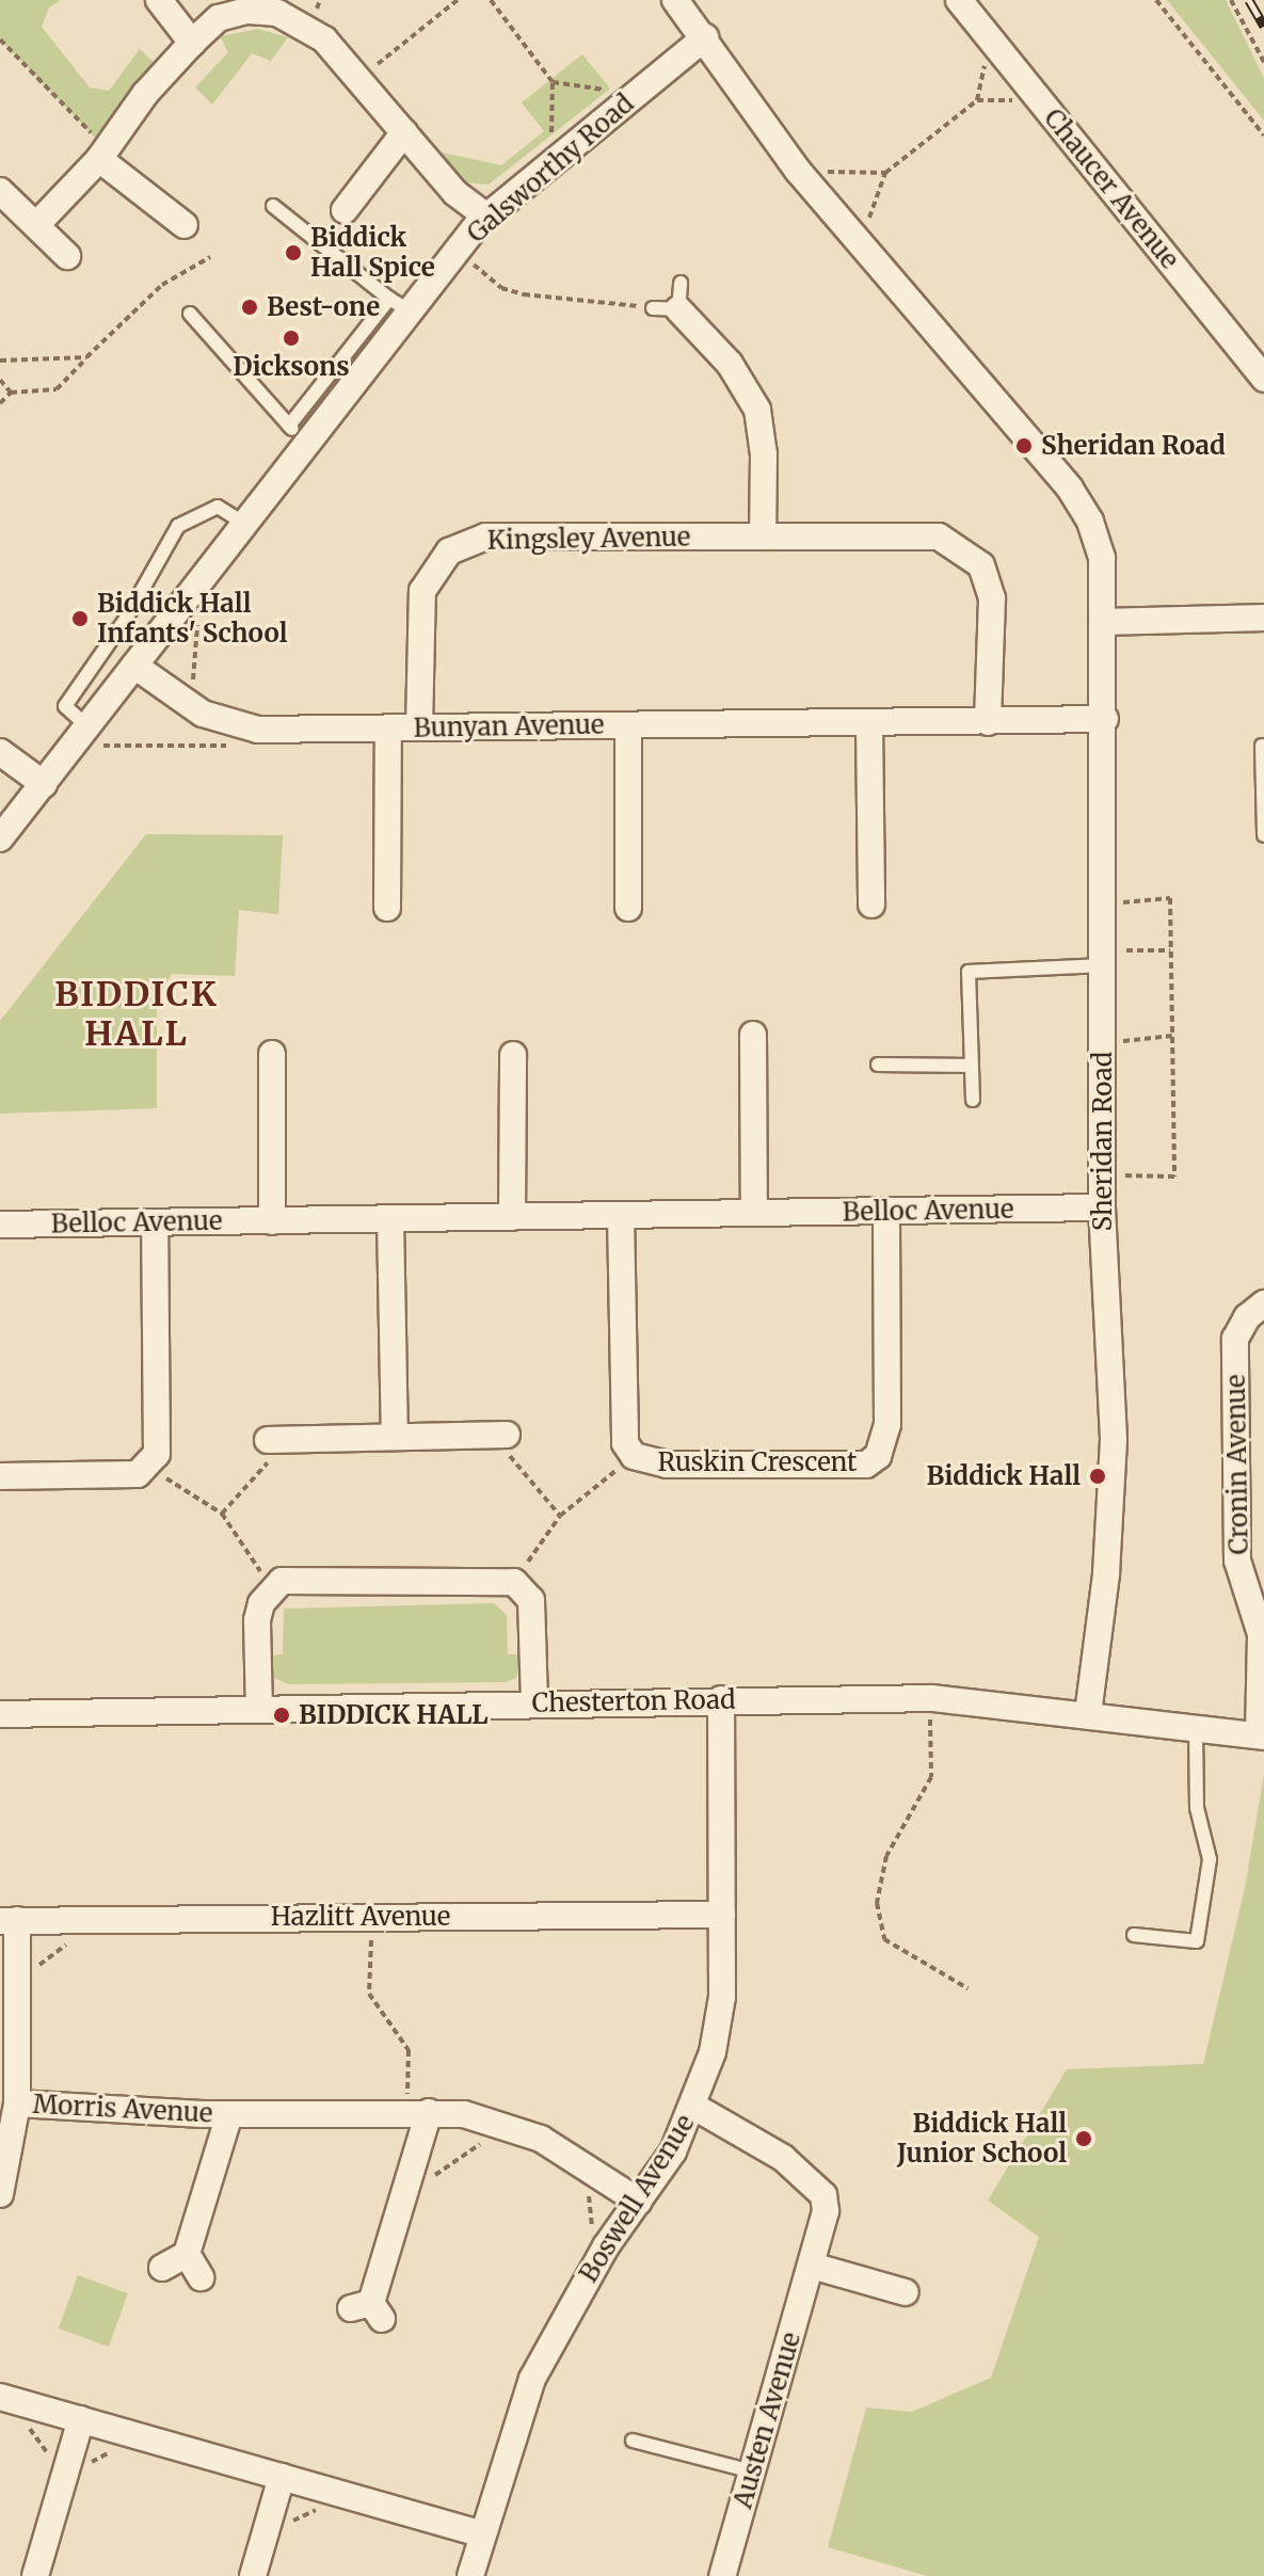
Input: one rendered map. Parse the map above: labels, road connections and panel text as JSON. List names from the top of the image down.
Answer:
{
  "streets": {
    "street": [
      "Galsworthy Road",
      "Chaucer Avenue",
      "Kingsley Avenue",
      "Bunyan Avenue",
      "Sheridan Road",
      "Belloc Avenue",
      "Ruskin Crescent",
      "Cronin Avenue",
      "Chesterton Road",
      "Hazlitt Avenue",
      "Morris Avenue",
      "Boswell Avenue",
      "Austen Avenue"
    ]
  },
  "crossings": [
    ["Galsworthy Road", "Bunyan Avenue"],
    ["Galsworthy Road", "Sheridan Road"],
    ["Kingsley Avenue", "Bunyan Avenue"],
    ["Bunyan Avenue", "Sheridan Road"],
    ["Sheridan Road", "Belloc Avenue"],
    ["Sheridan Road", "Chesterton Road"],
    ["Belloc Avenue", "Ruskin Crescent"],
    ["Cronin Avenue", "Chesterton Road"],
    ["Chesterton Road", "Boswell Avenue"],
    ["Hazlitt Avenue", "Boswell Avenue"],
    ["Morris Avenue", "Boswell Avenue"],
    ["Boswell Avenue", "Austen Avenue"]
  ],
  "districts": ["BIDDICK HALL"],
  "places": [
    "Biddick Hall Spice",
    "Best-one",
    "Dicksons",
    "Sheridan Road",
    "Biddick Hall Infants' School",
    "Biddick Hall",
    "BIDDICK HALL",
    "Biddick Hall Junior School"
  ]
}
